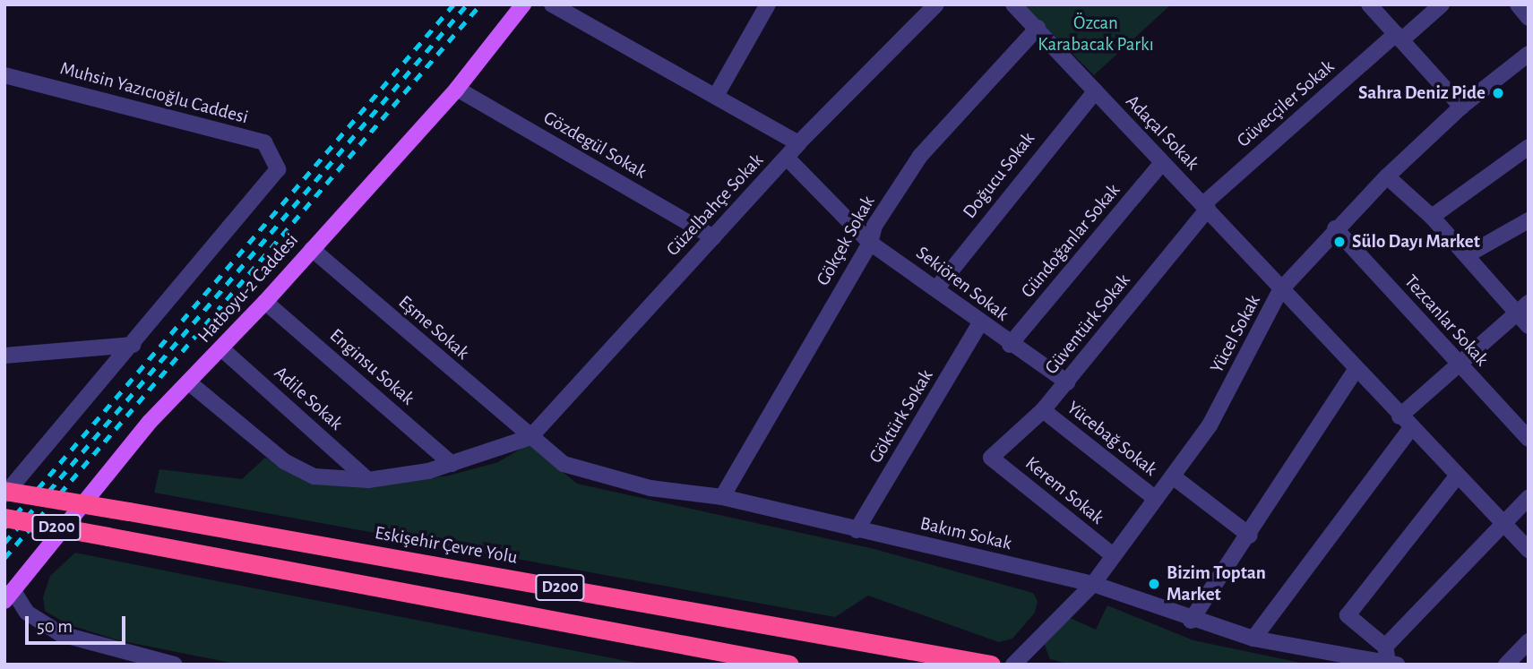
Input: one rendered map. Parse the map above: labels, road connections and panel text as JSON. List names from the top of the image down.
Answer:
{
  "streets": {
    "highway": ["D200", "Eskişehir Çevre Yolu"],
    "main road": ["Hatboyu-2 Caddesi"],
    "street": [
      "Muhsin Yazıcıoğlu Caddesi",
      "Güvecçiler Sokak",
      "Adaçal Sokak",
      "Gözdegül Sokak",
      "Doğucu Sokak",
      "Güzelbahçe Sokak",
      "Gökçek Sokak",
      "Gündoğanlar Sokak",
      "Sekiören Sokak",
      "Tezcanlar Sokak",
      "Güventürk Sokak",
      "Eşme Sokak",
      "Yücel Sokak",
      "Enginsu Sokak",
      "Adile Sokak",
      "Göktürk Sokak",
      "Yücebağ Sokak",
      "Kerem Sokak",
      "Bakım Sokak"
    ]
  },
  "crossings": [
    ["Güvecçiler Sokak", "Adaçal Sokak"],
    ["Güvecçiler Sokak", "Güventürk Sokak"],
    ["Adaçal Sokak", "Doğucu Sokak"],
    ["Adaçal Sokak", "Gökçek Sokak"],
    ["Adaçal Sokak", "Gündoğanlar Sokak"],
    ["Adaçal Sokak", "Güventürk Sokak"],
    ["Adaçal Sokak", "Yücel Sokak"],
    ["Gözdegül Sokak", "Güzelbahçe Sokak"],
    ["Gözdegül Sokak", "Hatboyu-2 Caddesi"],
    ["Doğucu Sokak", "Sekiören Sokak"],
    ["Güzelbahçe Sokak", "Sekiören Sokak"],
    ["Güzelbahçe Sokak", "Eşme Sokak"],
    ["Güzelbahçe Sokak", "Bakım Sokak"],
    ["Gökçek Sokak", "Sekiören Sokak"],
    ["Gökçek Sokak", "Bakım Sokak"],
    ["Gündoğanlar Sokak", "Sekiören Sokak"],
    ["Sekiören Sokak", "Güventürk Sokak"],
    ["Sekiören Sokak", "Göktürk Sokak"],
    ["Hatboyu-2 Caddesi", "Eşme Sokak"],
    ["Hatboyu-2 Caddesi", "Enginsu Sokak"],
    ["Hatboyu-2 Caddesi", "Adile Sokak"],
    ["Tezcanlar Sokak", "Yücel Sokak"],
    ["Güventürk Sokak", "Yücebağ Sokak"],
    ["Güventürk Sokak", "Kerem Sokak"],
    ["Eşme Sokak", "Bakım Sokak"],
    ["Yücel Sokak", "Yücebağ Sokak"],
    ["Yücel Sokak", "Kerem Sokak"],
    ["Yücel Sokak", "Bakım Sokak"],
    ["Göktürk Sokak", "Bakım Sokak"]
  ],
  "parks": ["Özcan Karabacak Parkı"],
  "places": ["Sahra Deniz Pide", "Sülo Dayı Market", "Bizim Toptan Market"],
  "scale_bar": "50 m"
}
